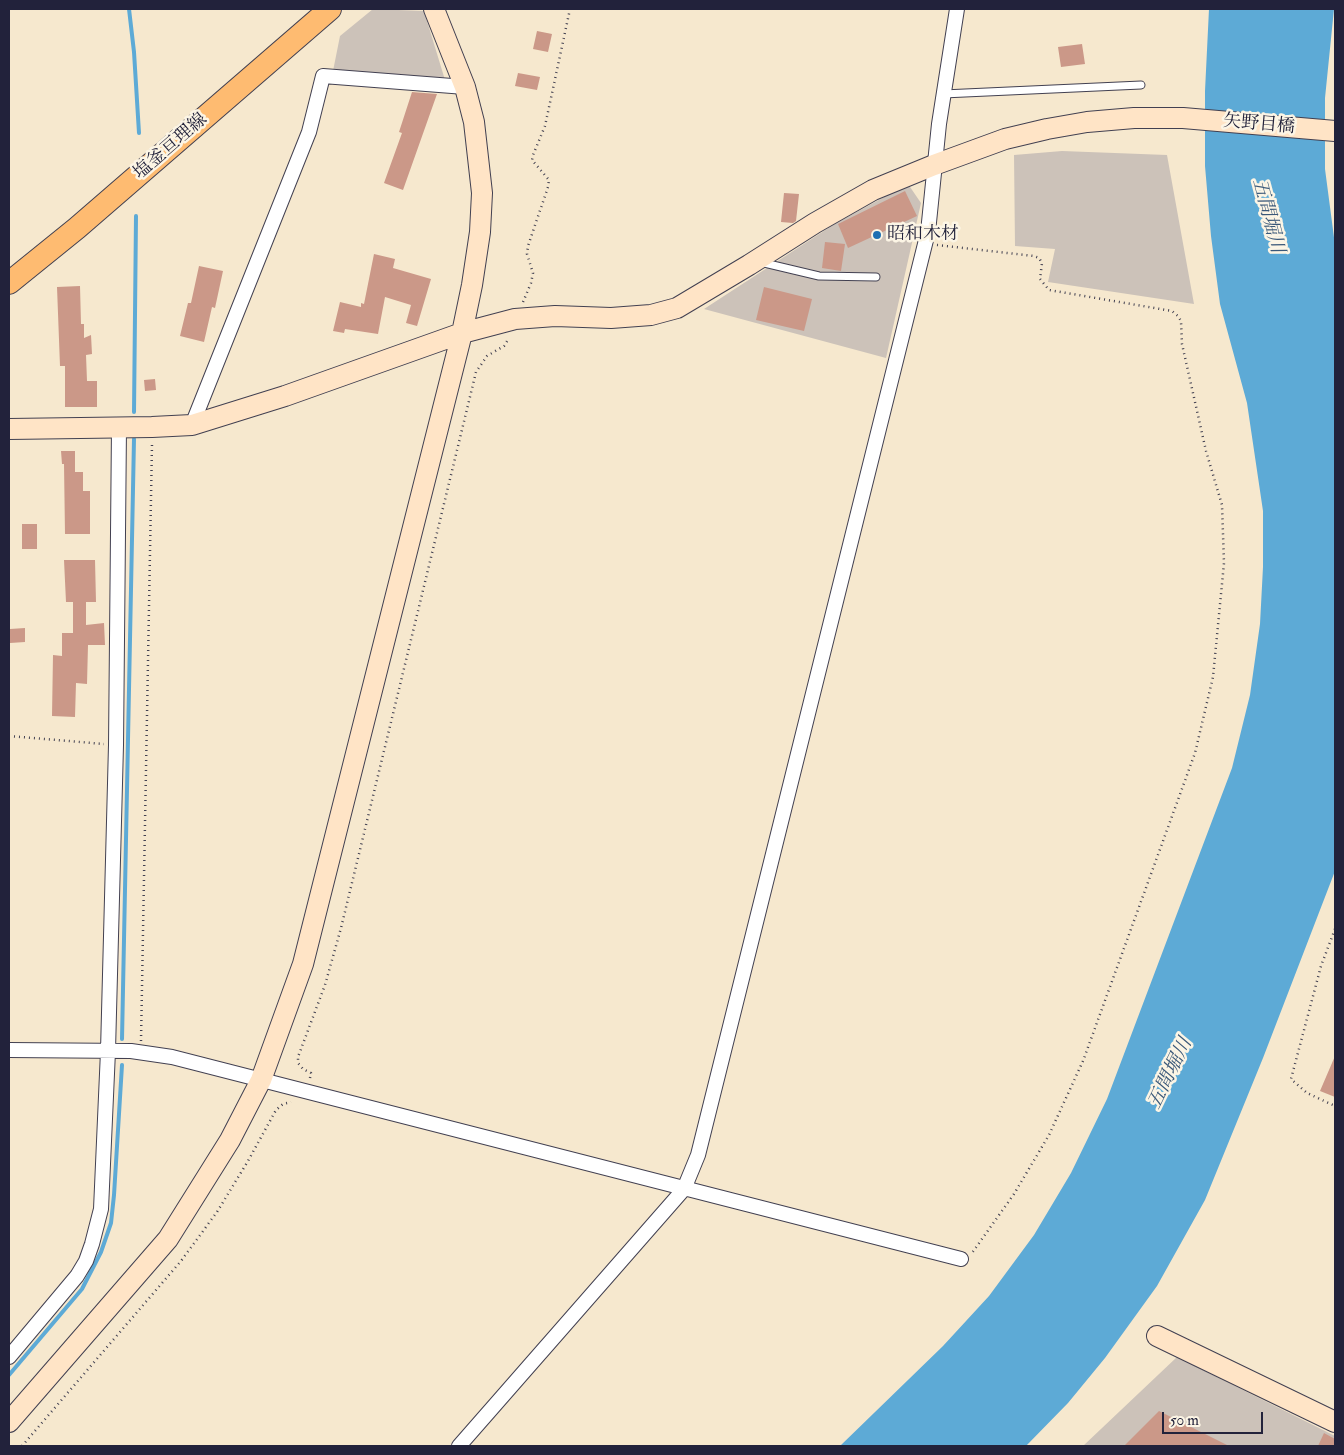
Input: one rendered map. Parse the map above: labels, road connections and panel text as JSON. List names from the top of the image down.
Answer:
{
  "streets": {
    "main road": ["塩釜亘理線"],
    "street": ["矢野目橋"]
  },
  "water": ["五間堀川"],
  "places": ["昭和木材"],
  "scale_bar": "50 m"
}
